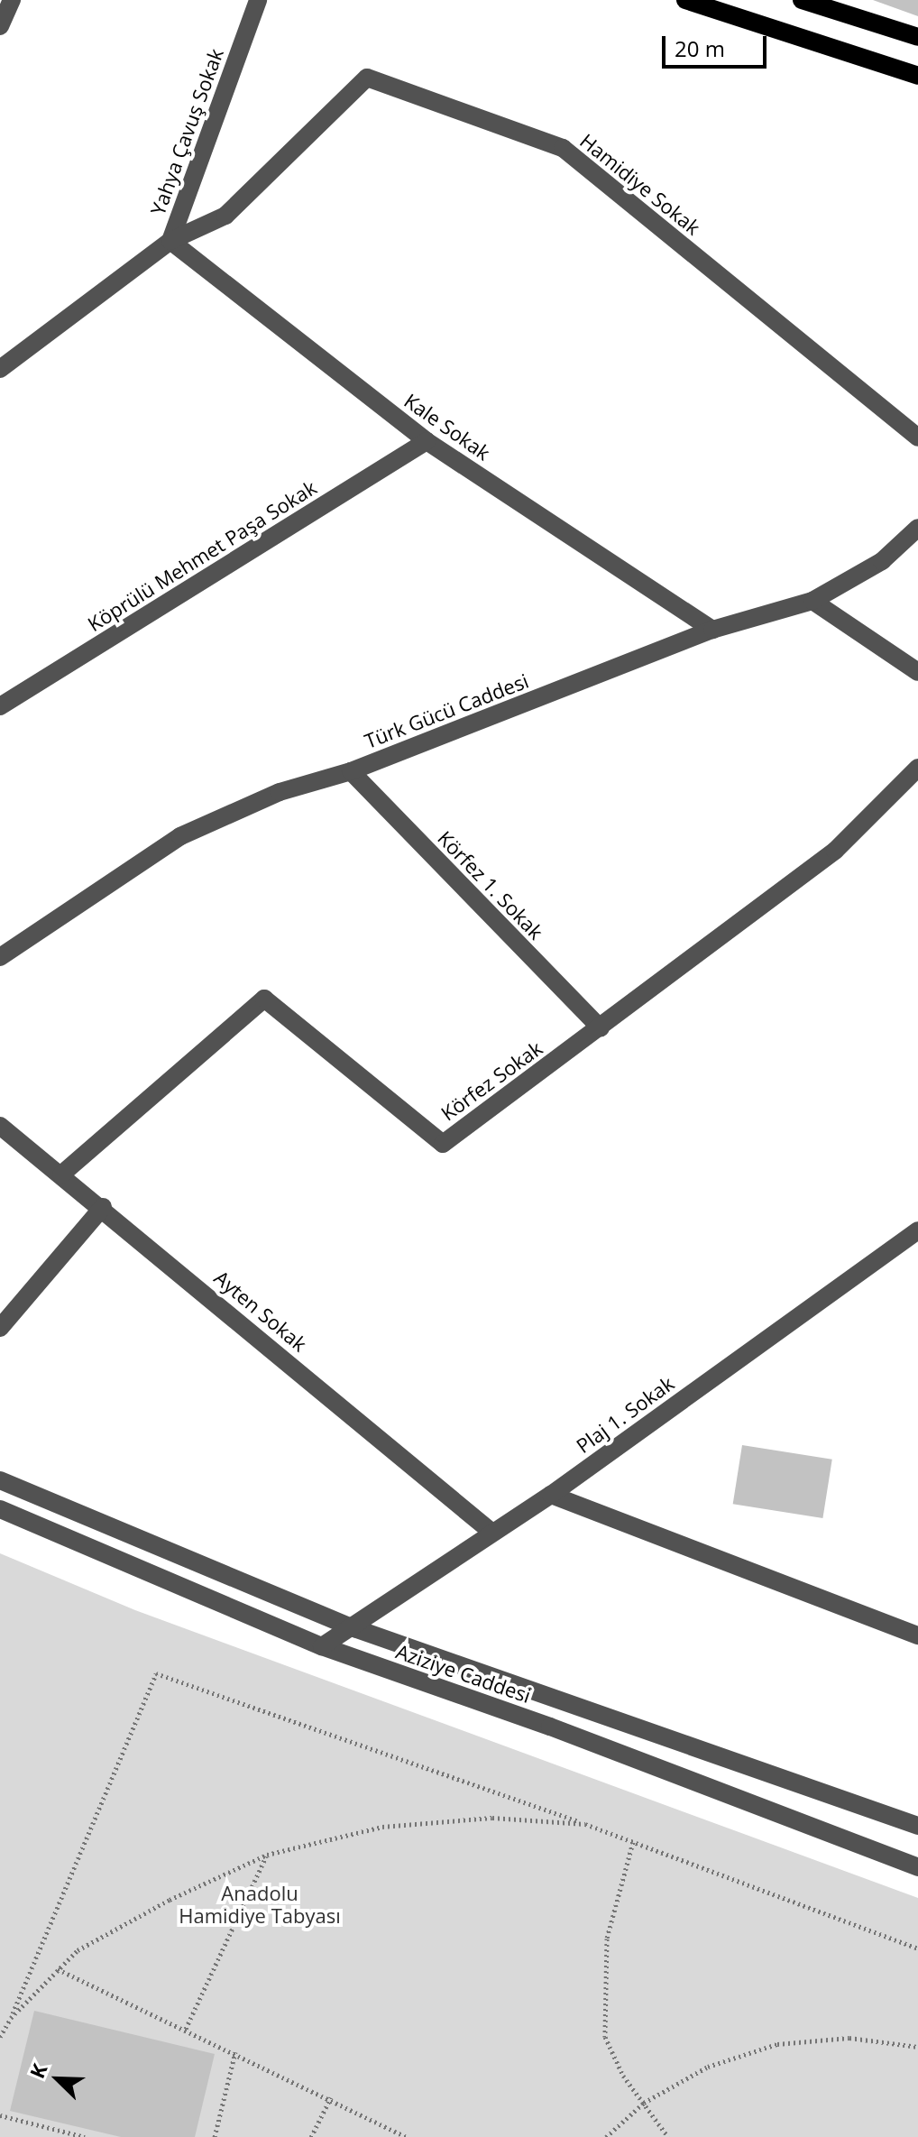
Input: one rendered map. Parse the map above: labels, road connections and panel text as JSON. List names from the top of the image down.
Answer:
{
  "streets": {
    "street": [
      "Yahya Çavuş Sokak",
      "Hamidiye Sokak",
      "Kale Sokak",
      "Köprülü Mehmet Paşa Sokak",
      "Türk Gücü Caddesi",
      "Körfez 1. Sokak",
      "Körfez Sokak",
      "Ayten Sokak",
      "Plaj 1. Sokak",
      "Aziziye Caddesi"
    ]
  },
  "crossings": [
    ["Yahya Çavuş Sokak", "Hamidiye Sokak"],
    ["Yahya Çavuş Sokak", "Kale Sokak"],
    ["Hamidiye Sokak", "Kale Sokak"],
    ["Kale Sokak", "Köprülü Mehmet Paşa Sokak"],
    ["Kale Sokak", "Türk Gücü Caddesi"],
    ["Türk Gücü Caddesi", "Körfez 1. Sokak"],
    ["Körfez 1. Sokak", "Körfez Sokak"],
    ["Körfez Sokak", "Ayten Sokak"],
    ["Ayten Sokak", "Plaj 1. Sokak"],
    ["Plaj 1. Sokak", "Aziziye Caddesi"]
  ],
  "parks": ["Anadolu Hamidiye Tabyası"],
  "scale_bar": "20 m",
  "north": "top left"
}
